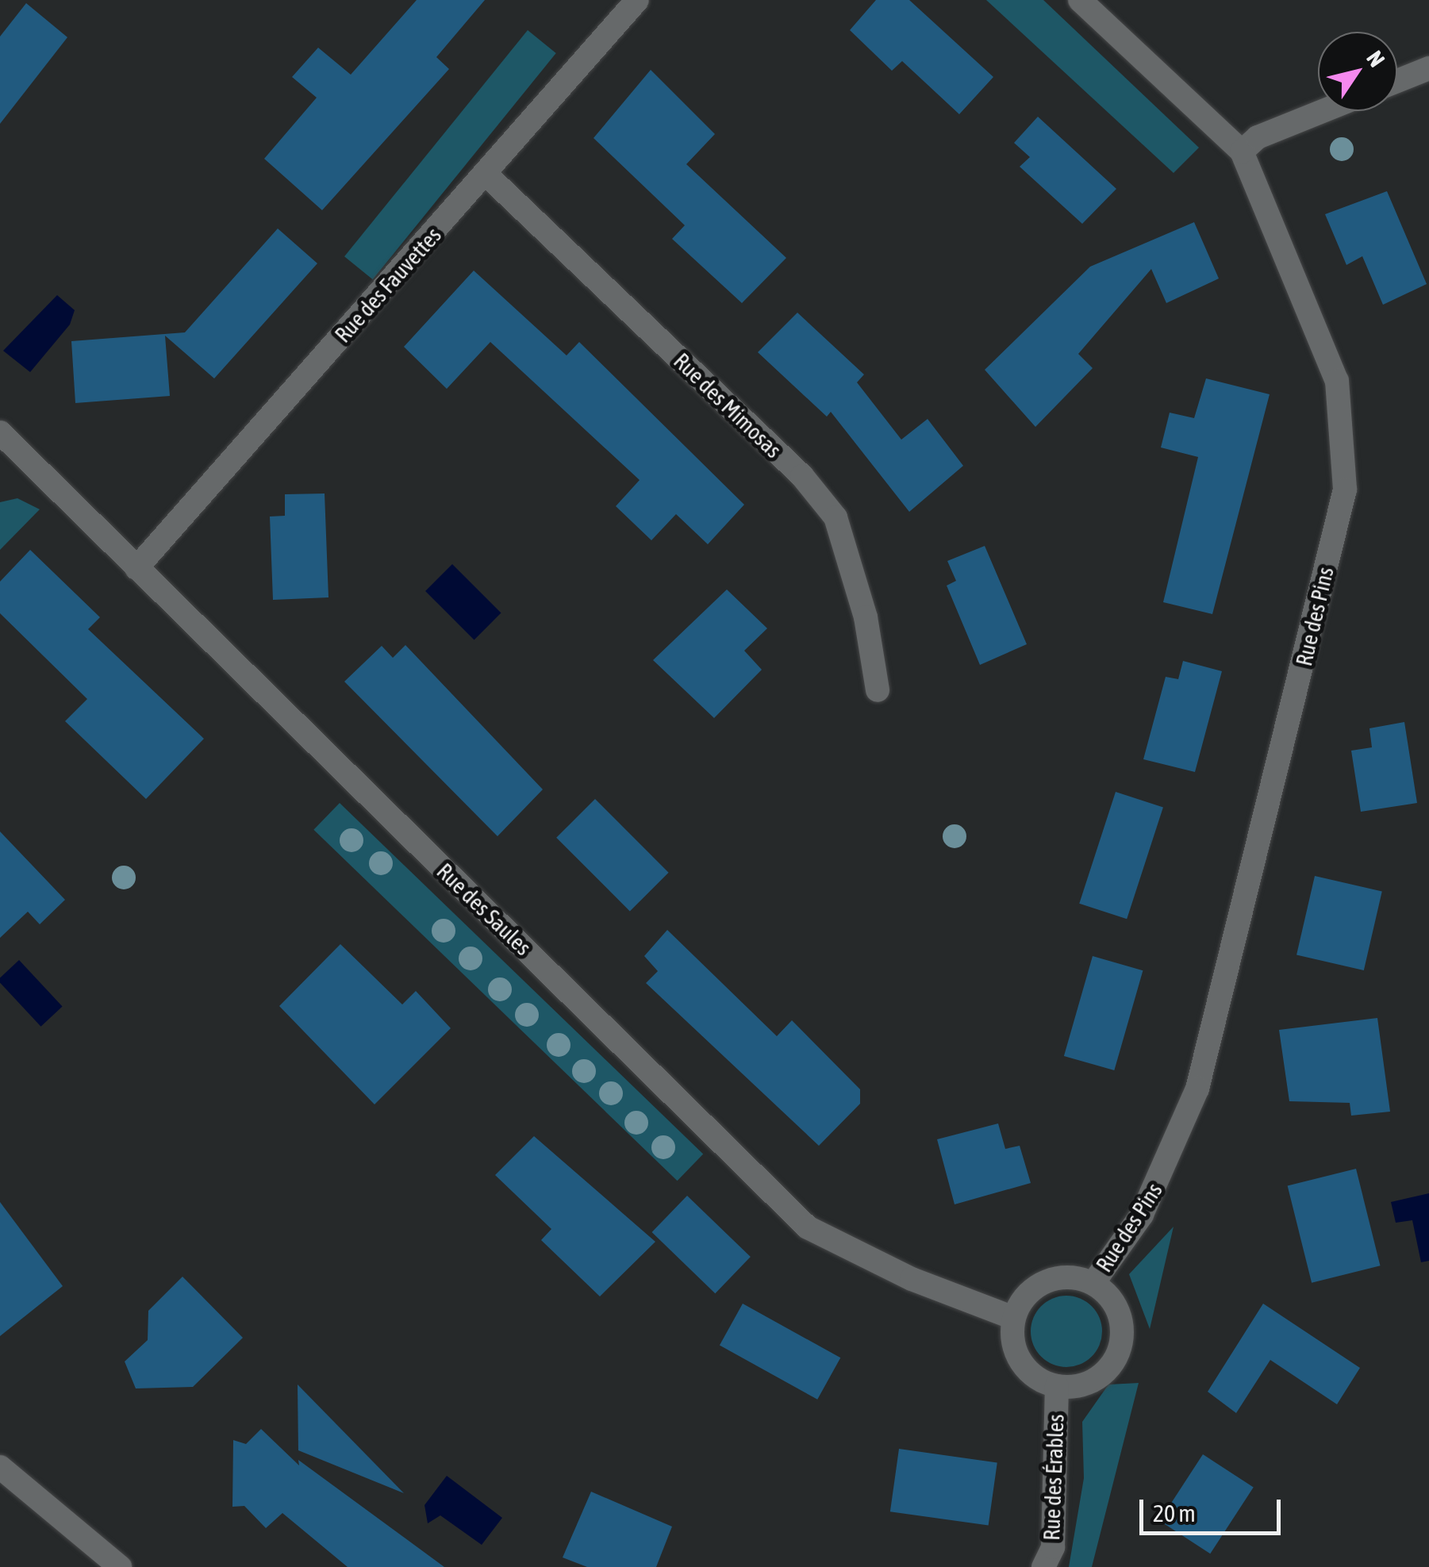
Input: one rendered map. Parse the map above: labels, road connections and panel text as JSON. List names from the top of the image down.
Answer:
{
  "streets": {
    "street": [
      "Rue des Fauvettes",
      "Rue des Mimosas",
      "Rue des Pins",
      "Rue des Saules",
      "Rue des Érables"
    ]
  },
  "crossings": [
    ["Rue des Fauvettes", "Rue des Mimosas"],
    ["Rue des Fauvettes", "Rue des Saules"],
    ["Rue des Pins", "Rue des Saules"],
    ["Rue des Pins", "Rue des Érables"],
    ["Rue des Saules", "Rue des Érables"]
  ],
  "scale_bar": "20 m",
  "north": "top right"
}
